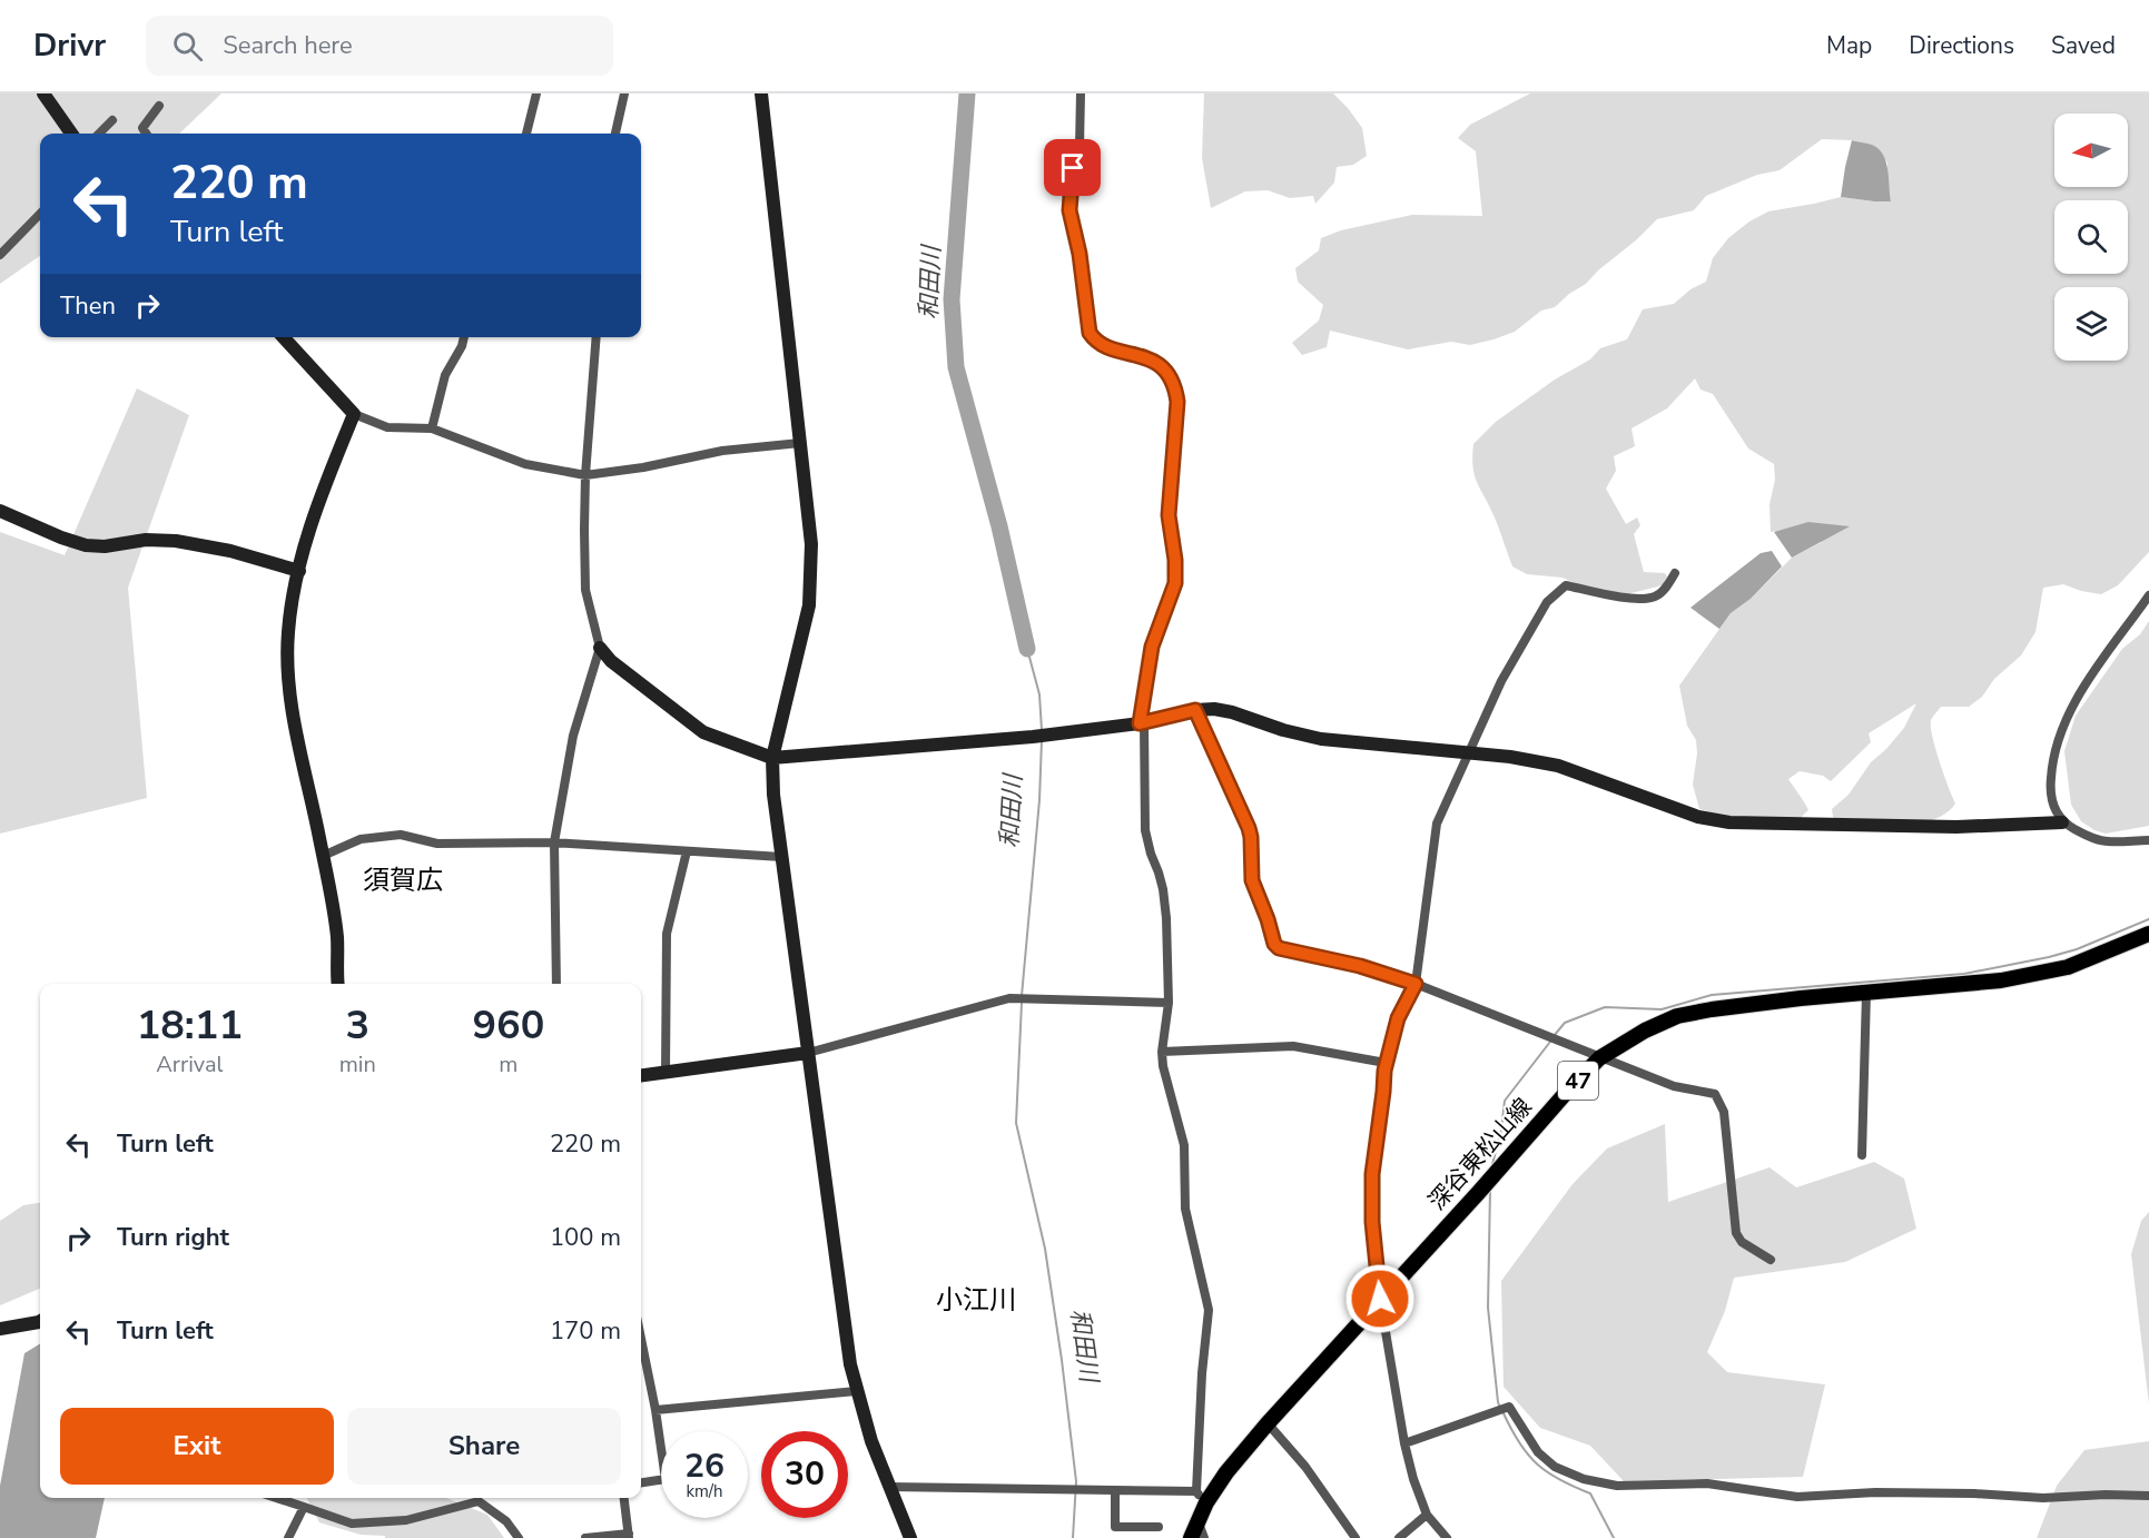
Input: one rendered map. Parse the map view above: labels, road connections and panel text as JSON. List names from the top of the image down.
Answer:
{
  "streets": {
    "main road": ["47", "深谷東松山線"]
  },
  "districts": ["須賀広", "小江川"],
  "water": ["和田川"],
  "north": "left",
  "page": {
    "header": "Drivr",
    "search": "Search here",
    "nav": ["Map", "Directions", "Saved"],
    "turn": ["220 m", "Turn left"],
    "then": "Then",
    "eta": [
      "18:11",
      "Arrival",
      "3",
      "min",
      "960",
      "m"
    ],
    "list": [
      {
        "name": "Turn left",
        "value": "220 m"
      },
      {
        "name": "Turn right",
        "value": "100 m"
      },
      {
        "name": "Turn left",
        "value": "170 m"
      }
    ],
    "buttons": ["Exit", "Share"],
    "speed": "26 km/h",
    "limit": "30"
  }
}
